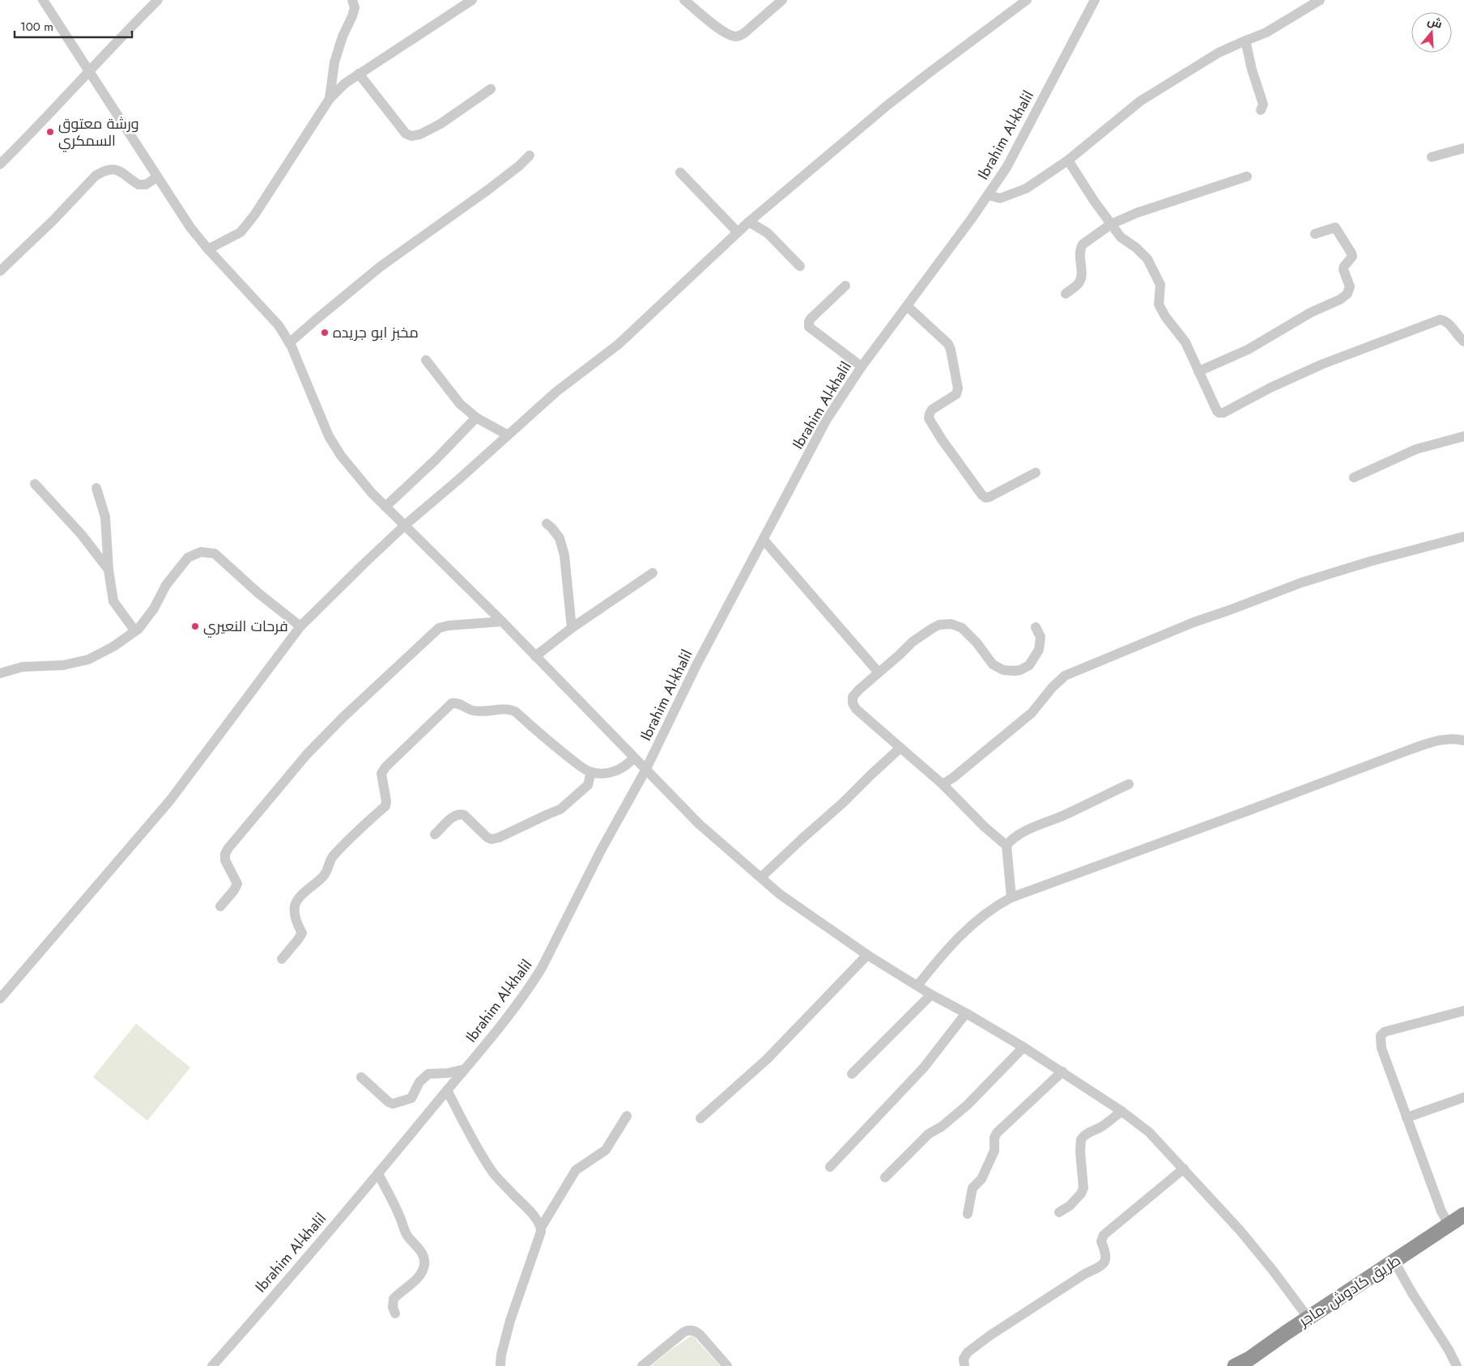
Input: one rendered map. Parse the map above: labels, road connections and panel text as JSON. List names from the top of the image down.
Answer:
{
  "streets": {
    "highway": ["طريق كادوش -ماجر"],
    "street": ["Ibrahim Al-khalil"]
  },
  "places": ["ورشة معتوق السمكري", "مخبز ابو جريده", "فرحات النعيري"],
  "scale_bar": "100 m",
  "north": "top"
}
